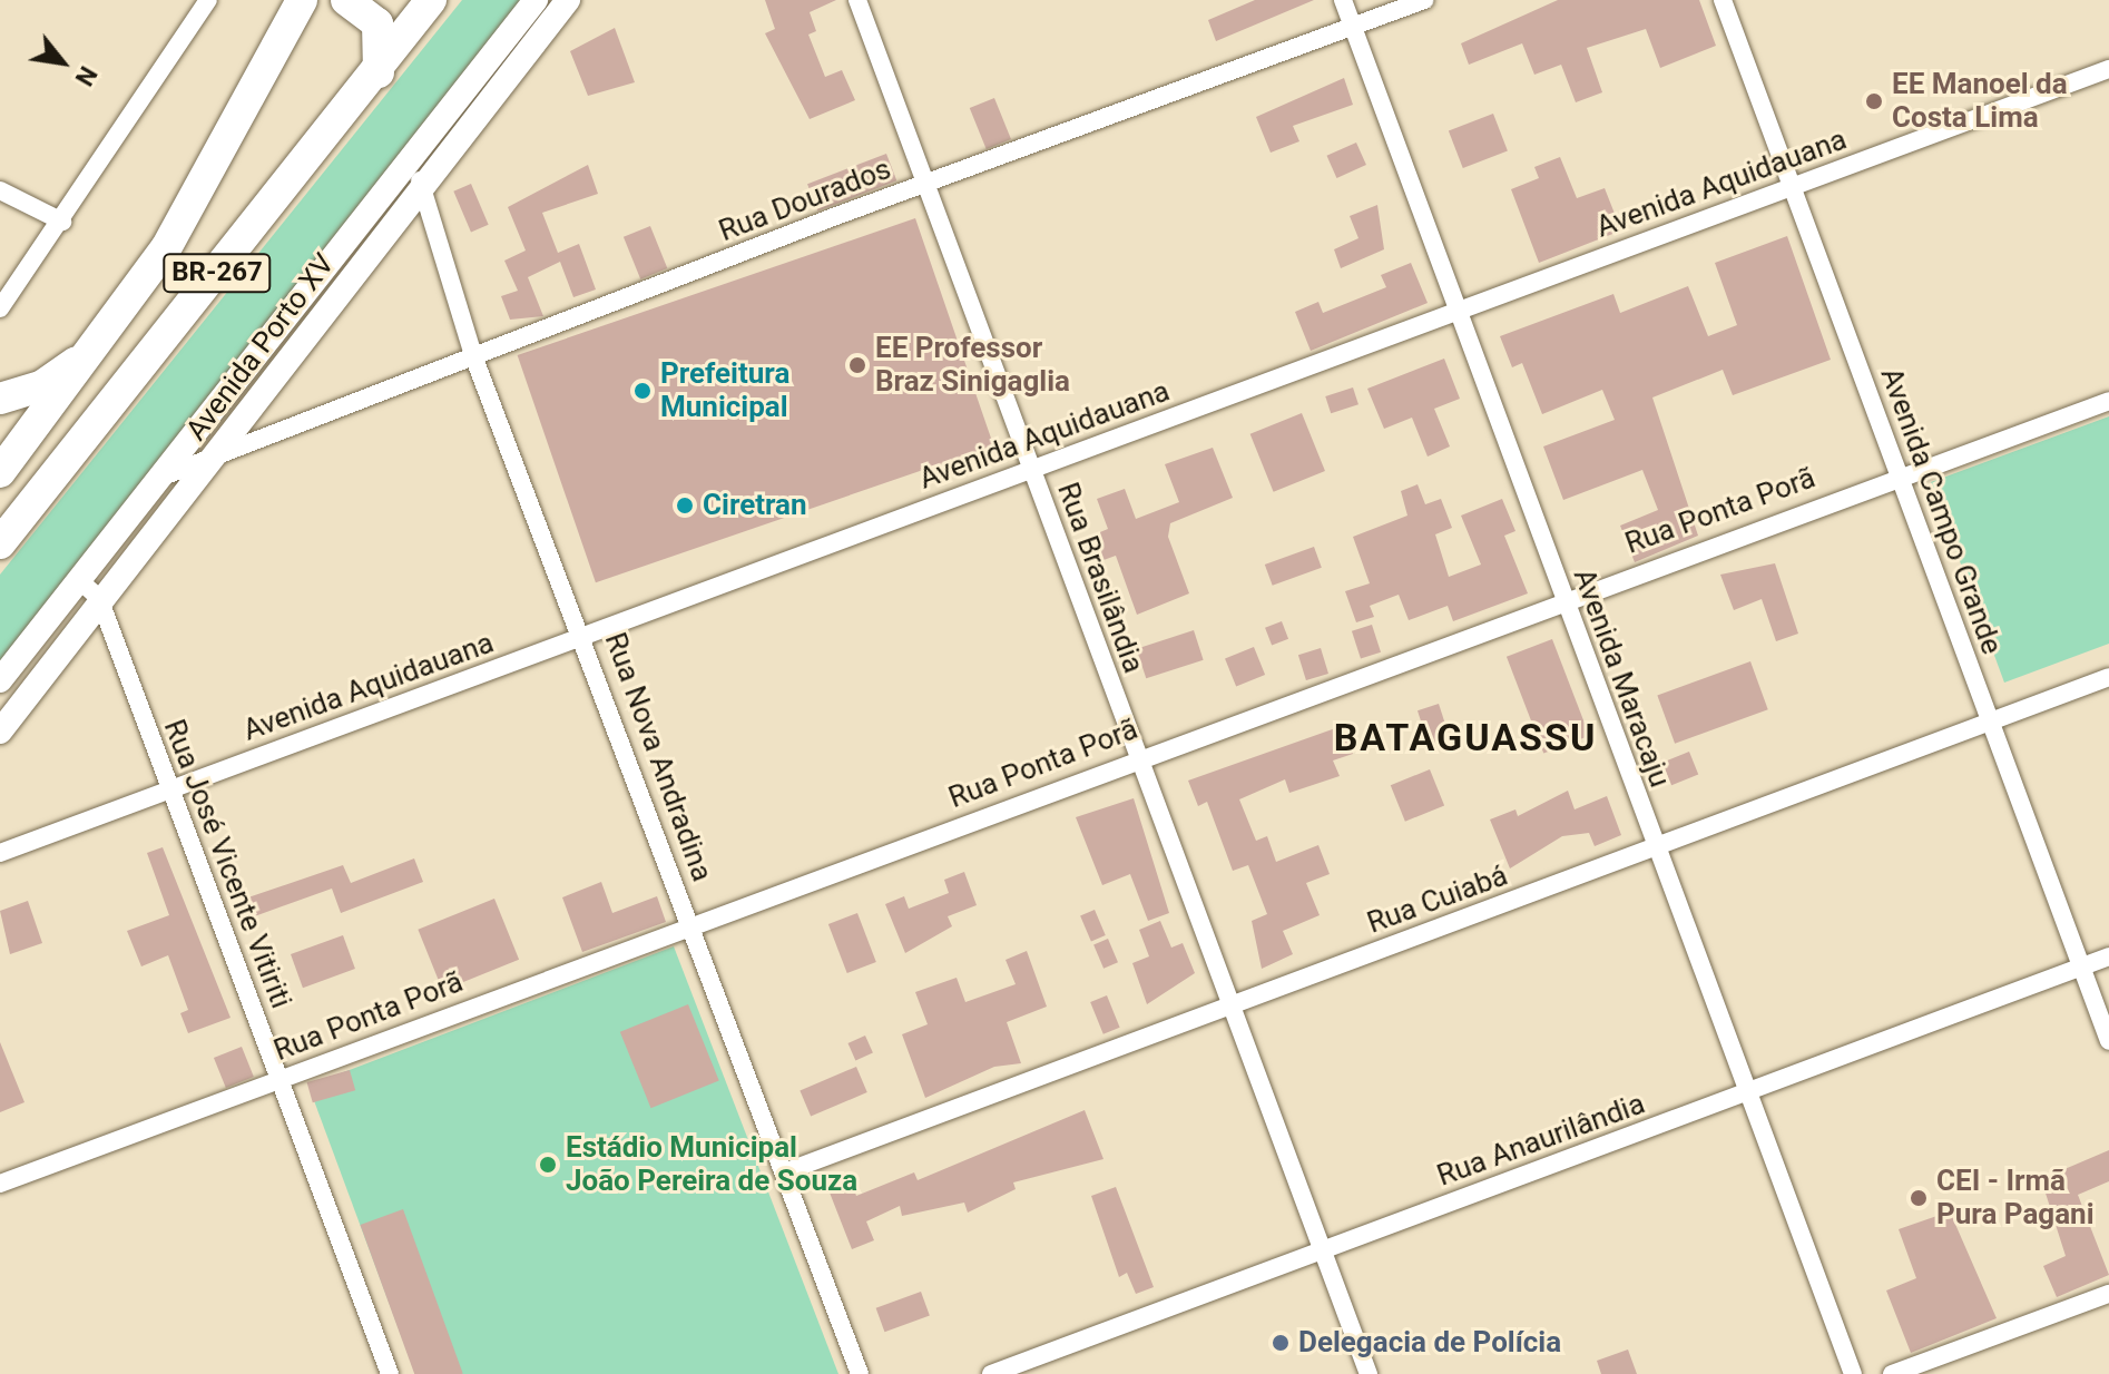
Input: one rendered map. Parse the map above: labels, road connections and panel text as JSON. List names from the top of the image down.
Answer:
{
  "streets": {
    "highway": ["BR-267"],
    "street": [
      "Avenida Aquidauana",
      "Rua Dourados",
      "Avenida Porto XV",
      "Rua Ponta Porã",
      "Avenida Campo Grande",
      "Rua Brasilândia",
      "Avenida Maracaju",
      "Rua Nova Andradina",
      "Rua José Vicente Vitiriti",
      "Rua Cuiabá",
      "Rua Anaurilândia"
    ]
  },
  "crossings": [
    ["Avenida Aquidauana", "Avenida Campo Grande"],
    ["Avenida Aquidauana", "Rua Brasilândia"],
    ["Avenida Aquidauana", "Avenida Maracaju"],
    ["Avenida Aquidauana", "Rua Nova Andradina"],
    ["Avenida Aquidauana", "Rua José Vicente Vitiriti"],
    ["Rua Dourados", "Avenida Porto XV"],
    ["Rua Dourados", "Rua Brasilândia"],
    ["Rua Dourados", "Avenida Maracaju"],
    ["Rua Dourados", "Rua Nova Andradina"],
    ["Avenida Porto XV", "Rua Nova Andradina"],
    ["Avenida Porto XV", "Rua José Vicente Vitiriti"],
    ["Rua Ponta Porã", "Avenida Campo Grande"],
    ["Rua Ponta Porã", "Rua Brasilândia"],
    ["Rua Ponta Porã", "Avenida Maracaju"],
    ["Rua Ponta Porã", "Rua Nova Andradina"],
    ["Rua Ponta Porã", "Rua José Vicente Vitiriti"],
    ["Avenida Campo Grande", "Rua Cuiabá"],
    ["Avenida Campo Grande", "Rua Anaurilândia"],
    ["Rua Brasilândia", "Rua Cuiabá"],
    ["Rua Brasilândia", "Rua Anaurilândia"],
    ["Avenida Maracaju", "Rua Cuiabá"],
    ["Avenida Maracaju", "Rua Anaurilândia"],
    ["Rua Nova Andradina", "Rua Cuiabá"]
  ],
  "districts": ["BATAGUASSU"],
  "places": [
    "EE Manoel da Costa Lima",
    "EE Professor Braz Sinigaglia",
    "Prefeitura Municipal",
    "Ciretran",
    "Estádio Municipal João Pereira de Souza",
    "CEI - Irmã Pura Pagani",
    "Delegacia de Polícia"
  ],
  "north": "bottom right"
}
